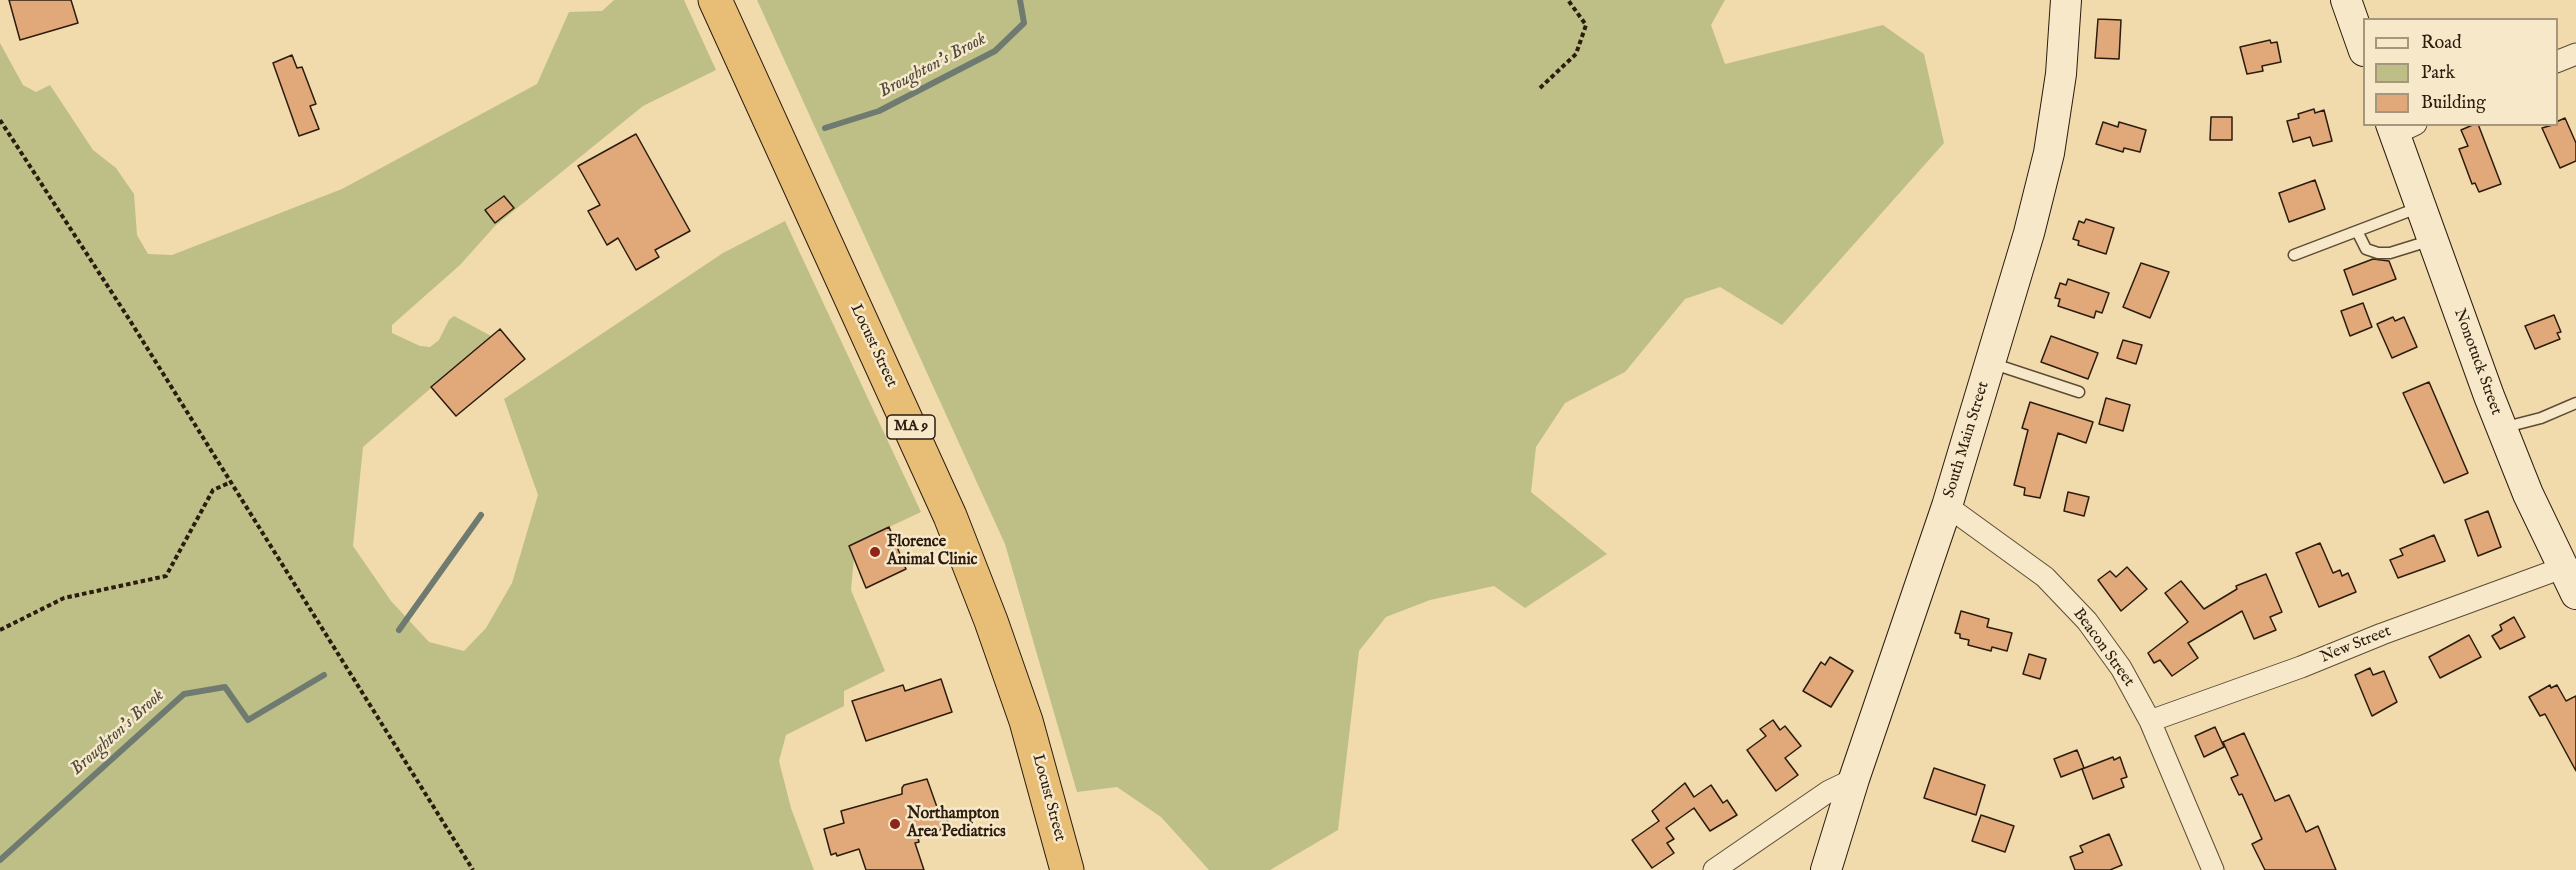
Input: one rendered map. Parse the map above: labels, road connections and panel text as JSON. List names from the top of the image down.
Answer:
{
  "streets": {
    "highway": ["Locust Street", "MA 9"],
    "main road": ["Nonotuck Street", "South Main Street"],
    "street": ["New Street", "Beacon Street"]
  },
  "crossings": [
    ["Nonotuck Street", "New Street"],
    ["South Main Street", "Beacon Street"],
    ["New Street", "Beacon Street"]
  ],
  "water": ["Broughton's Brook"],
  "places": ["Florence Animal Clinic", "Northampton Area Pediatrics"],
  "legend": ["Road", "Park", "Building"]
}
